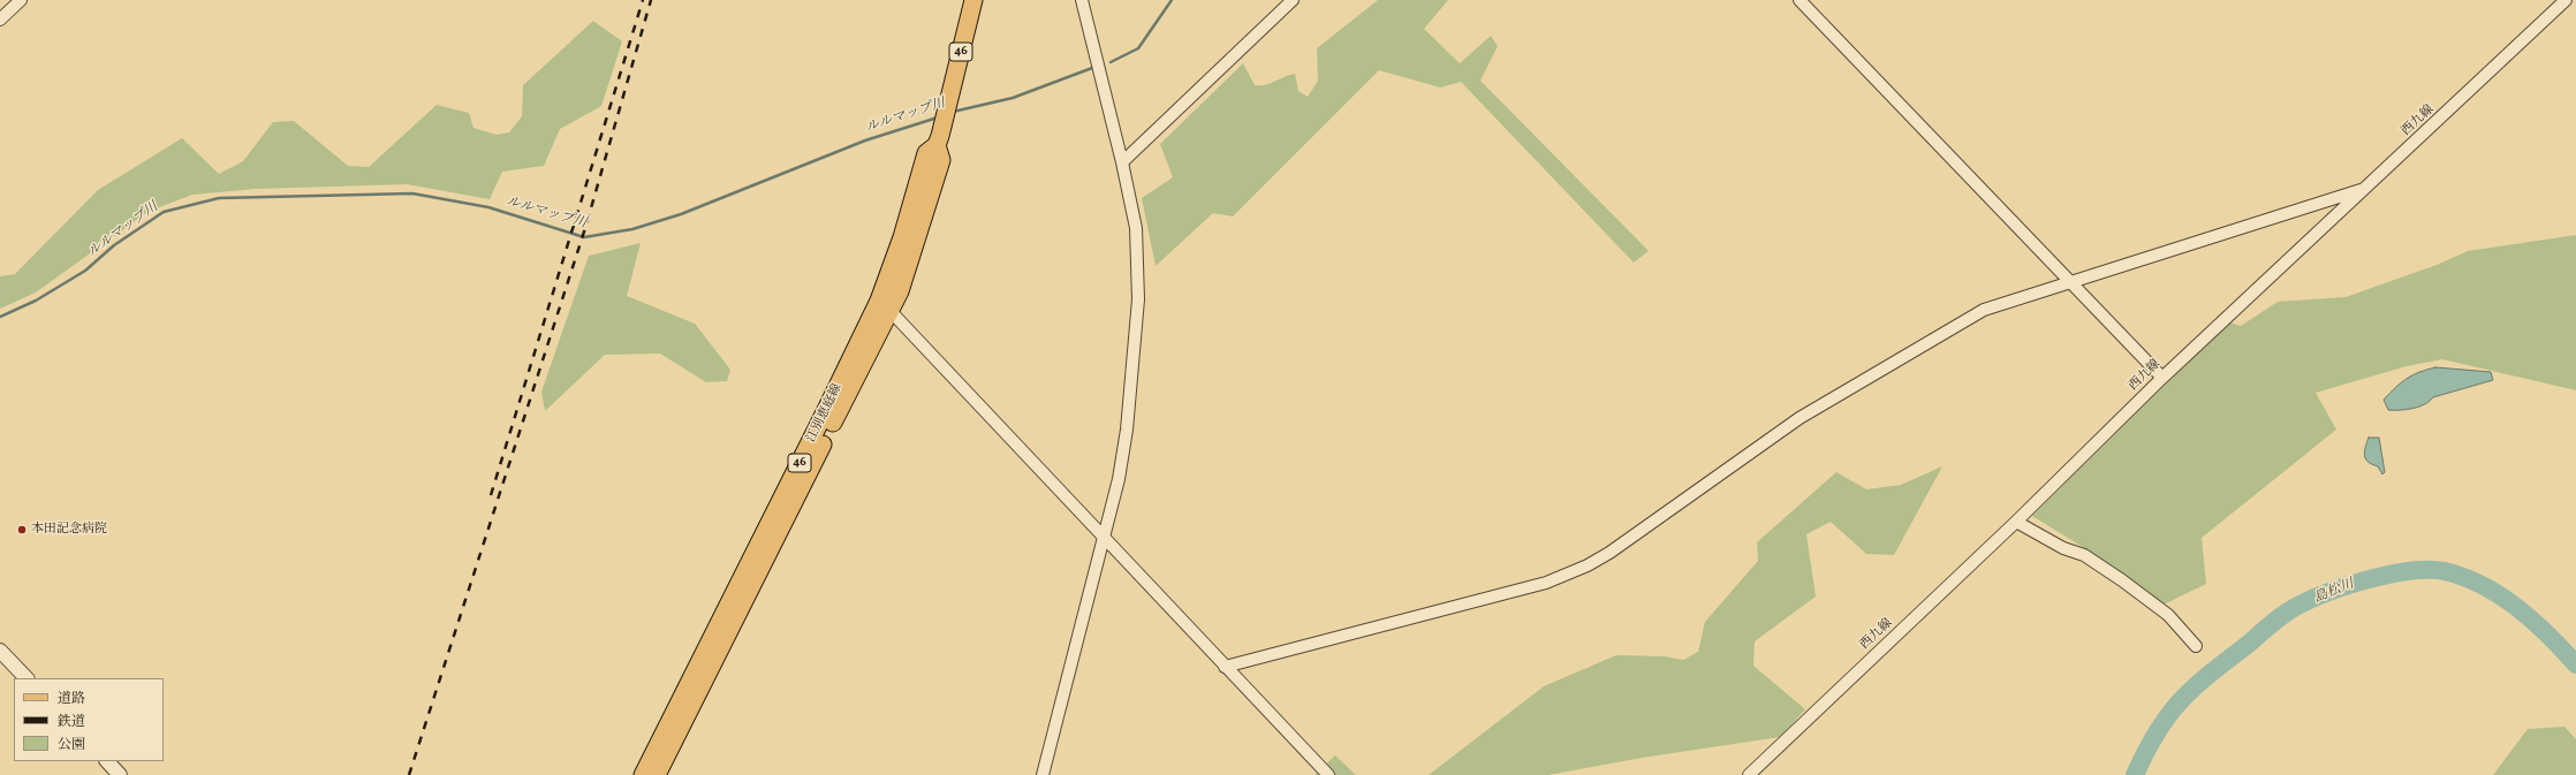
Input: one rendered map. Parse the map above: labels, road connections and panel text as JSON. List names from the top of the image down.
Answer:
{
  "streets": {
    "main road": ["46", "江別恵庭線"],
    "street": ["西九線"]
  },
  "water": ["ルルマップ川", "島松川"],
  "places": ["本田記念病院"],
  "legend": ["道路", "鉄道", "公園"]
}
